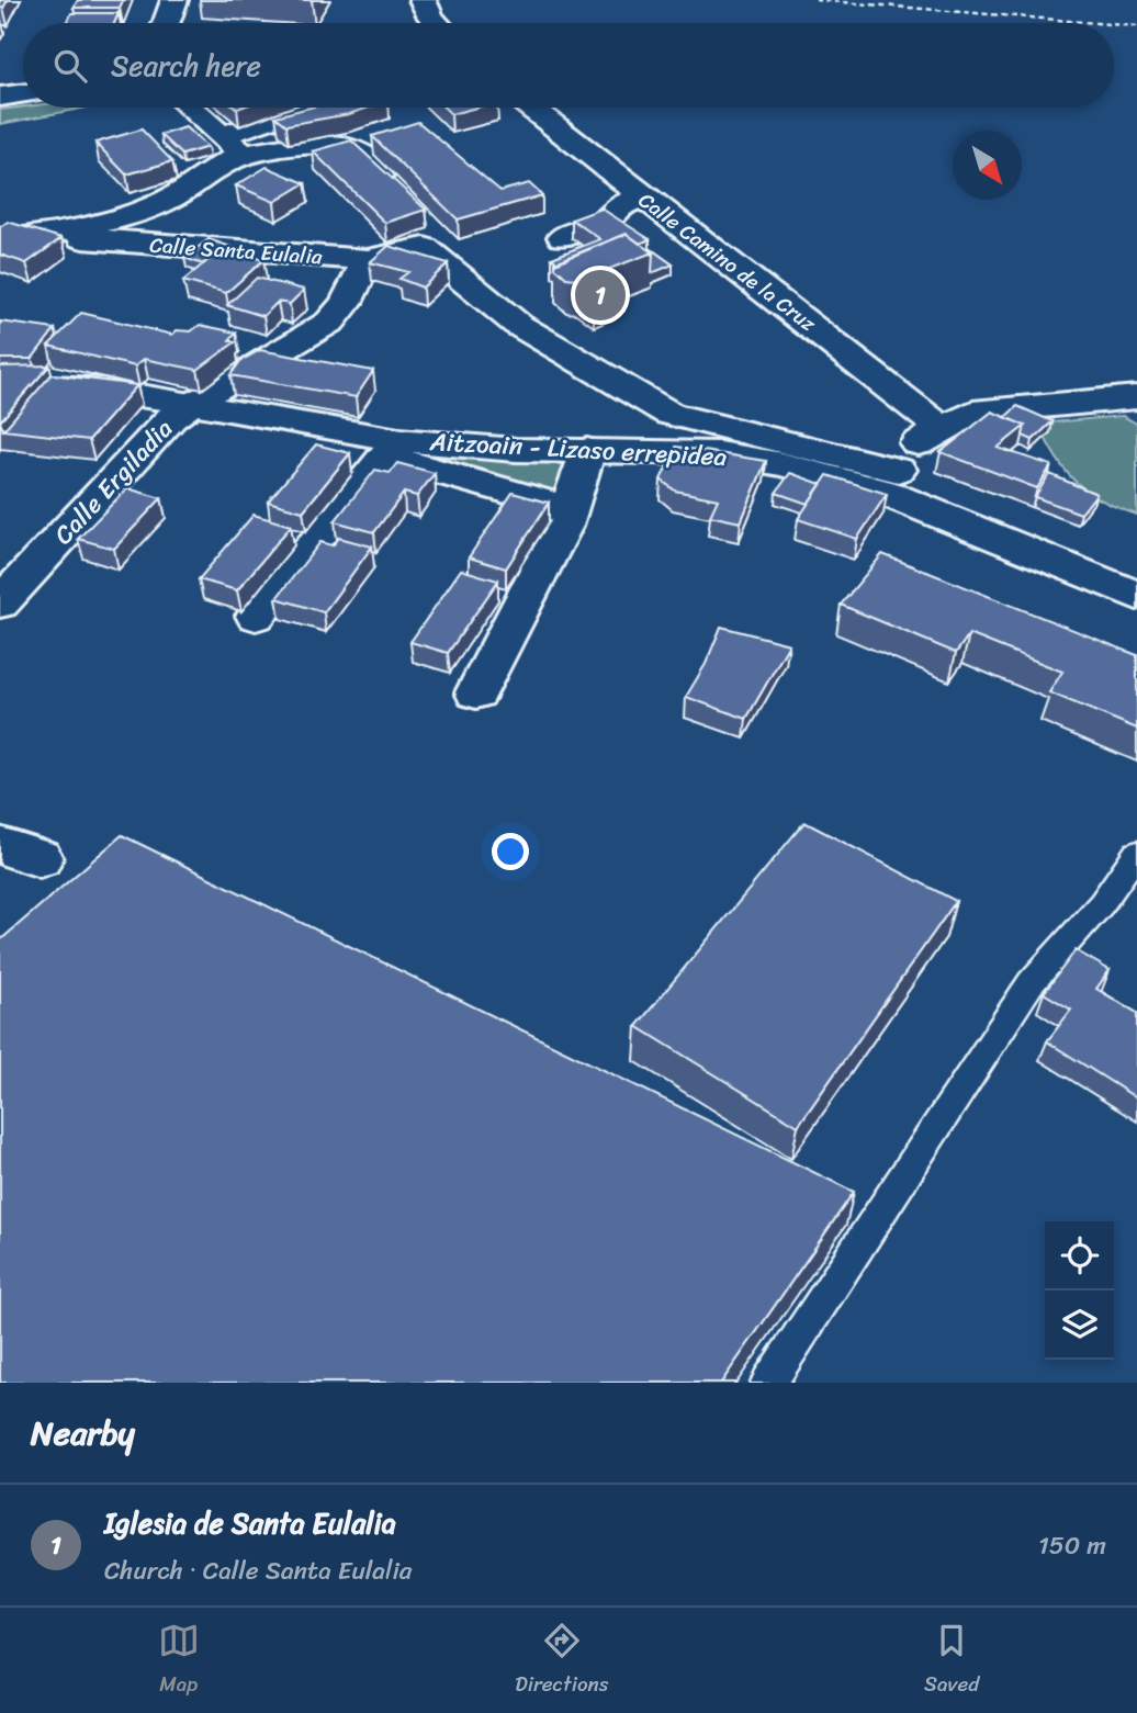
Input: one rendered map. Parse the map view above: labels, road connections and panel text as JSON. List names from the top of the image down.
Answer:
{
  "streets": {
    "street": [
      "Calle Santa Eulalia",
      "Calle Camino de la Cruz",
      "Aitzoain - Lizaso errepidea",
      "Calle Ergiladia"
    ]
  },
  "crossings": [
    ["Calle Santa Eulalia", "Aitzoain - Lizaso errepidea"],
    ["Calle Santa Eulalia", "Calle Ergiladia"],
    ["Aitzoain - Lizaso errepidea", "Calle Ergiladia"]
  ],
  "north": "bottom right",
  "page": {
    "search": "Search here",
    "pins": "1",
    "heading": "Nearby",
    "list": [
      {
        "mark": "1",
        "name": "Iglesia de Santa Eulalia",
        "note": "Church · Calle Santa Eulalia",
        "value": "150 m"
      }
    ],
    "nav": ["Map", "Directions", "Saved"]
  }
}
